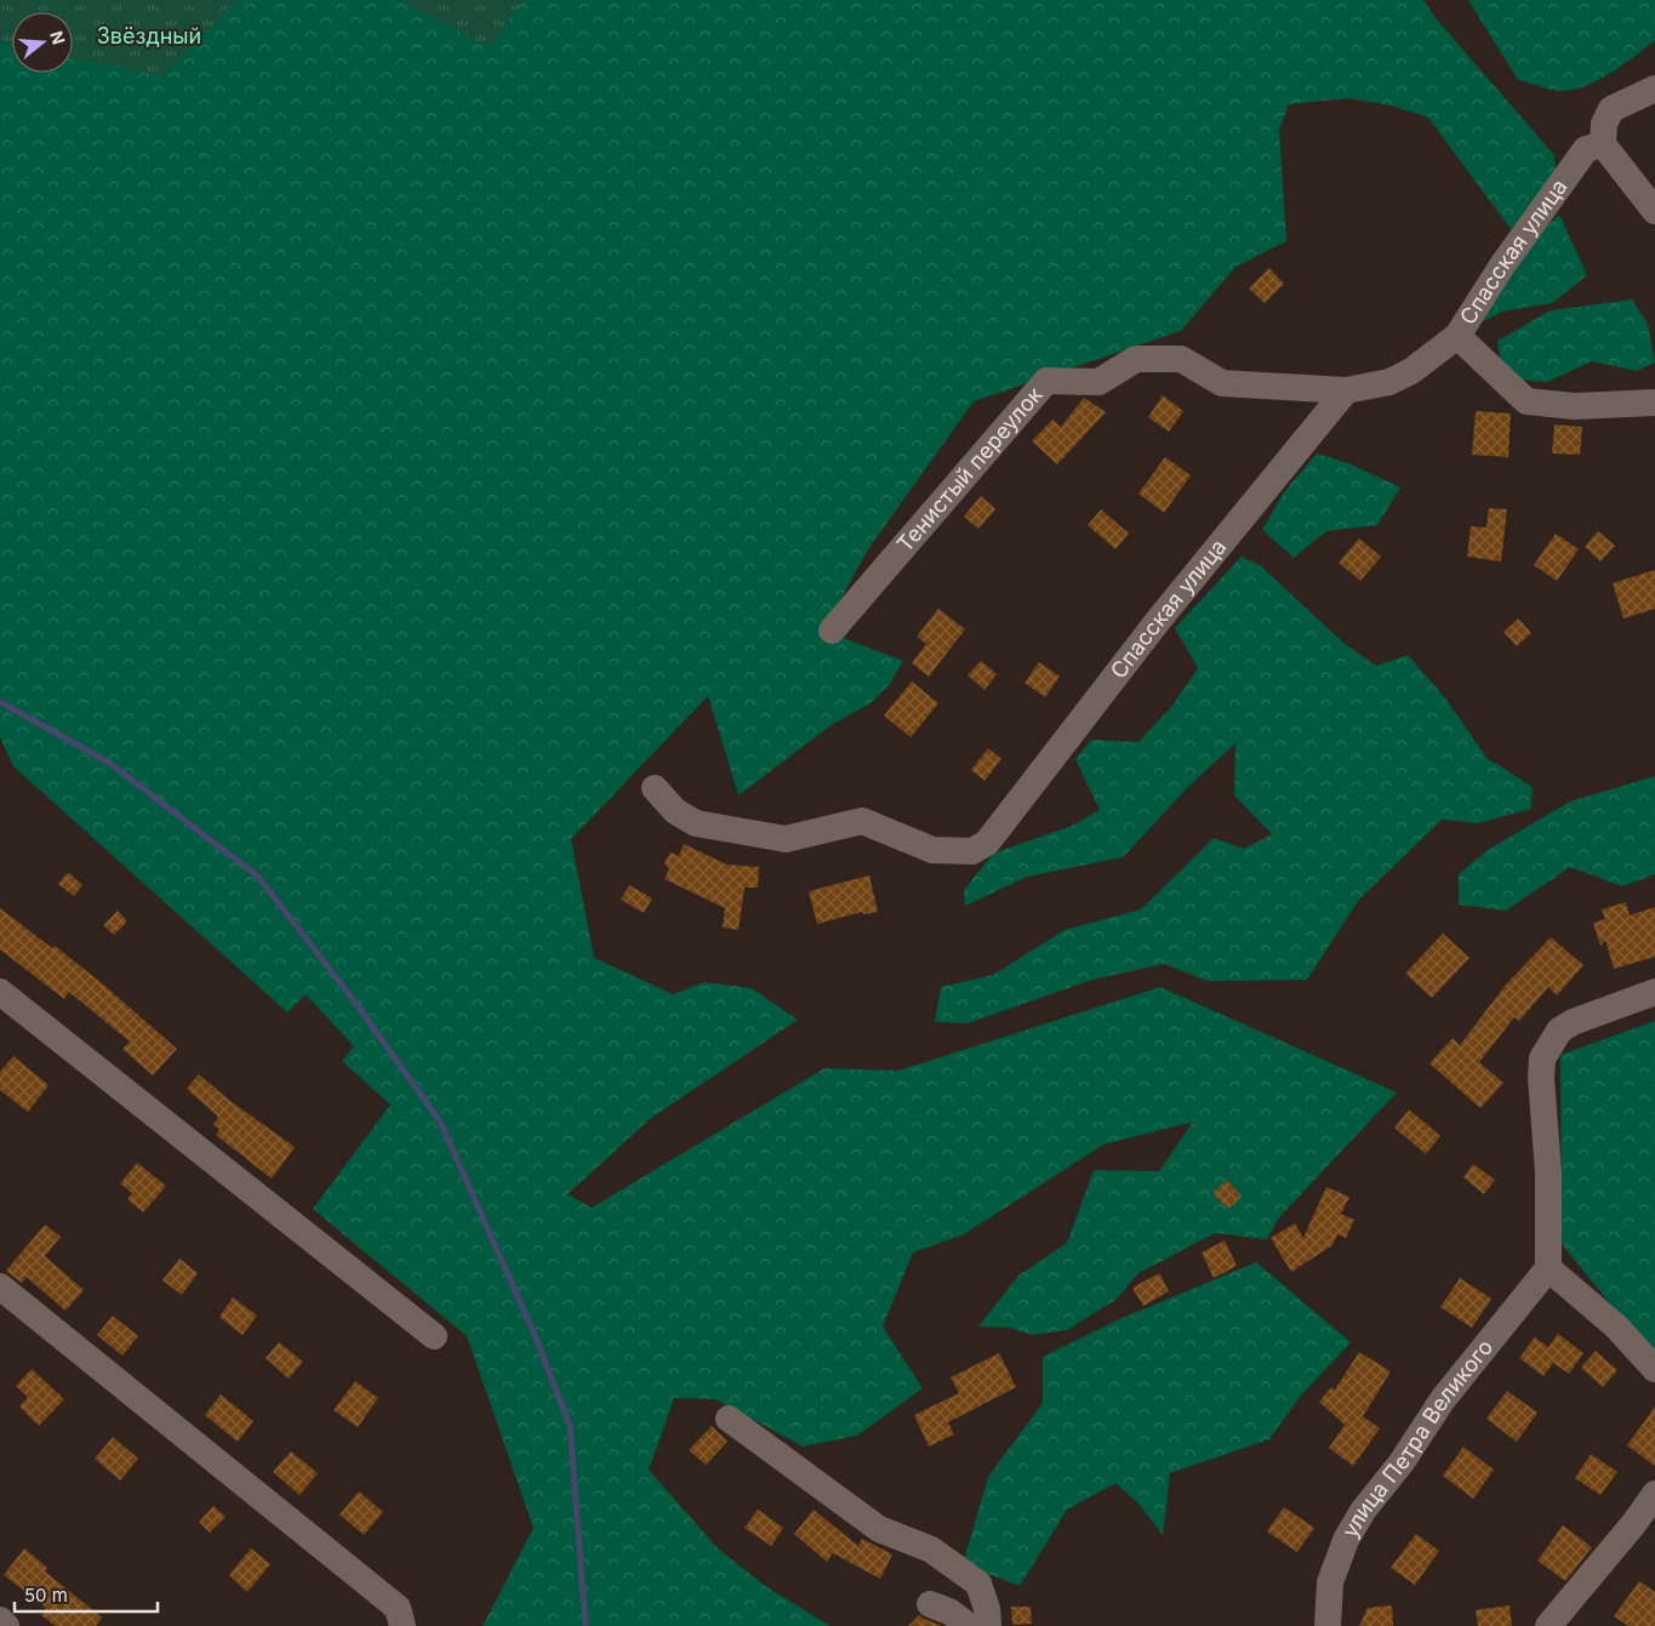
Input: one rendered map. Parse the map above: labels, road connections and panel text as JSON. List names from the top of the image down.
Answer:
{
  "streets": {
    "street": ["Спасская улица", "Тенистый переулок", "улица Петра Великого"]
  },
  "crossings": [
    ["Спасская улица", "Тенистый переулок"]
  ],
  "parks": ["Звёздный"],
  "scale_bar": "50 m",
  "north": "right"
}
